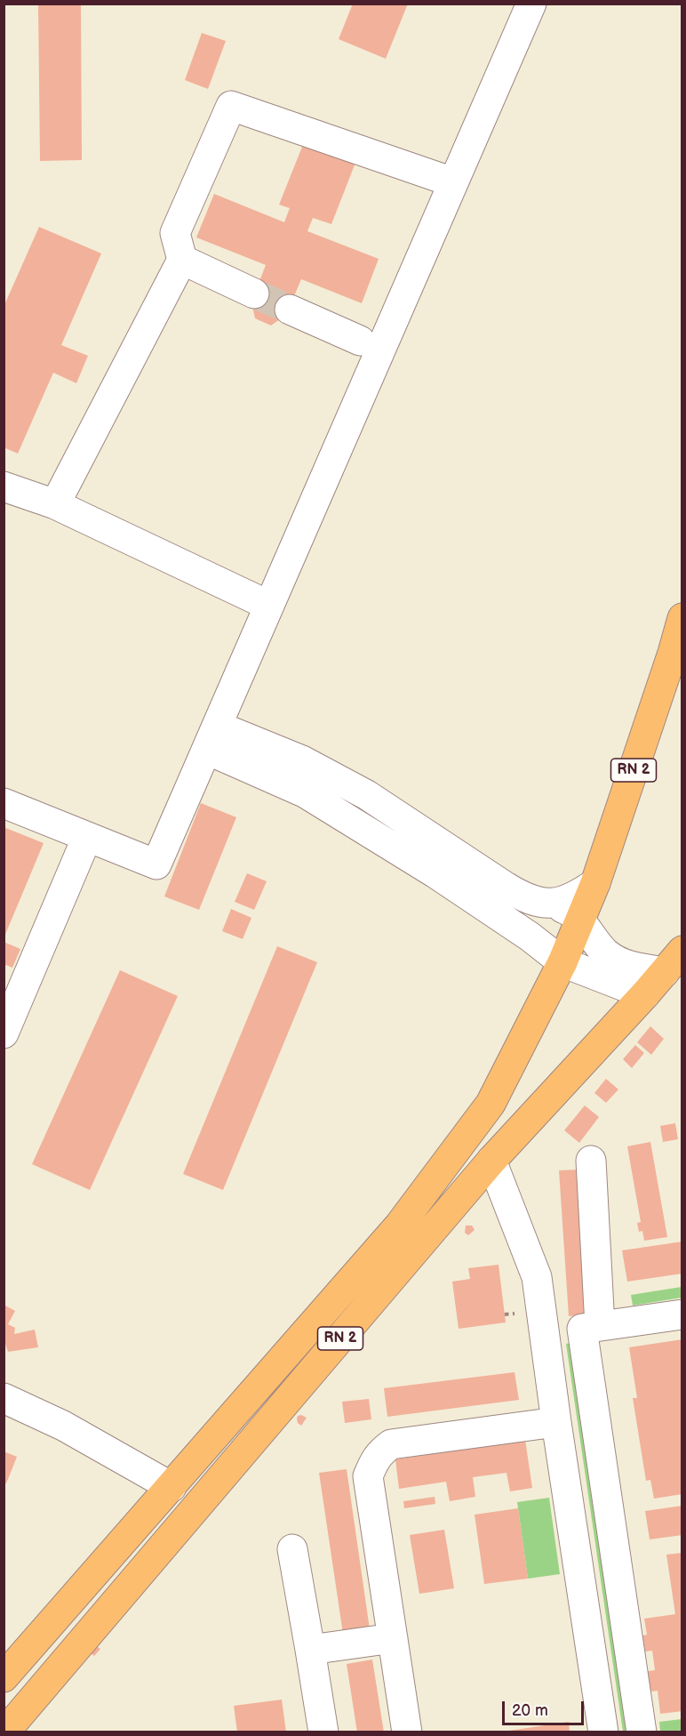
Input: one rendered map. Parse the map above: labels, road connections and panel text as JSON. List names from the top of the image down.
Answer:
{
  "streets": {
    "main road": ["RN 2"]
  },
  "scale_bar": "20 m"
}
